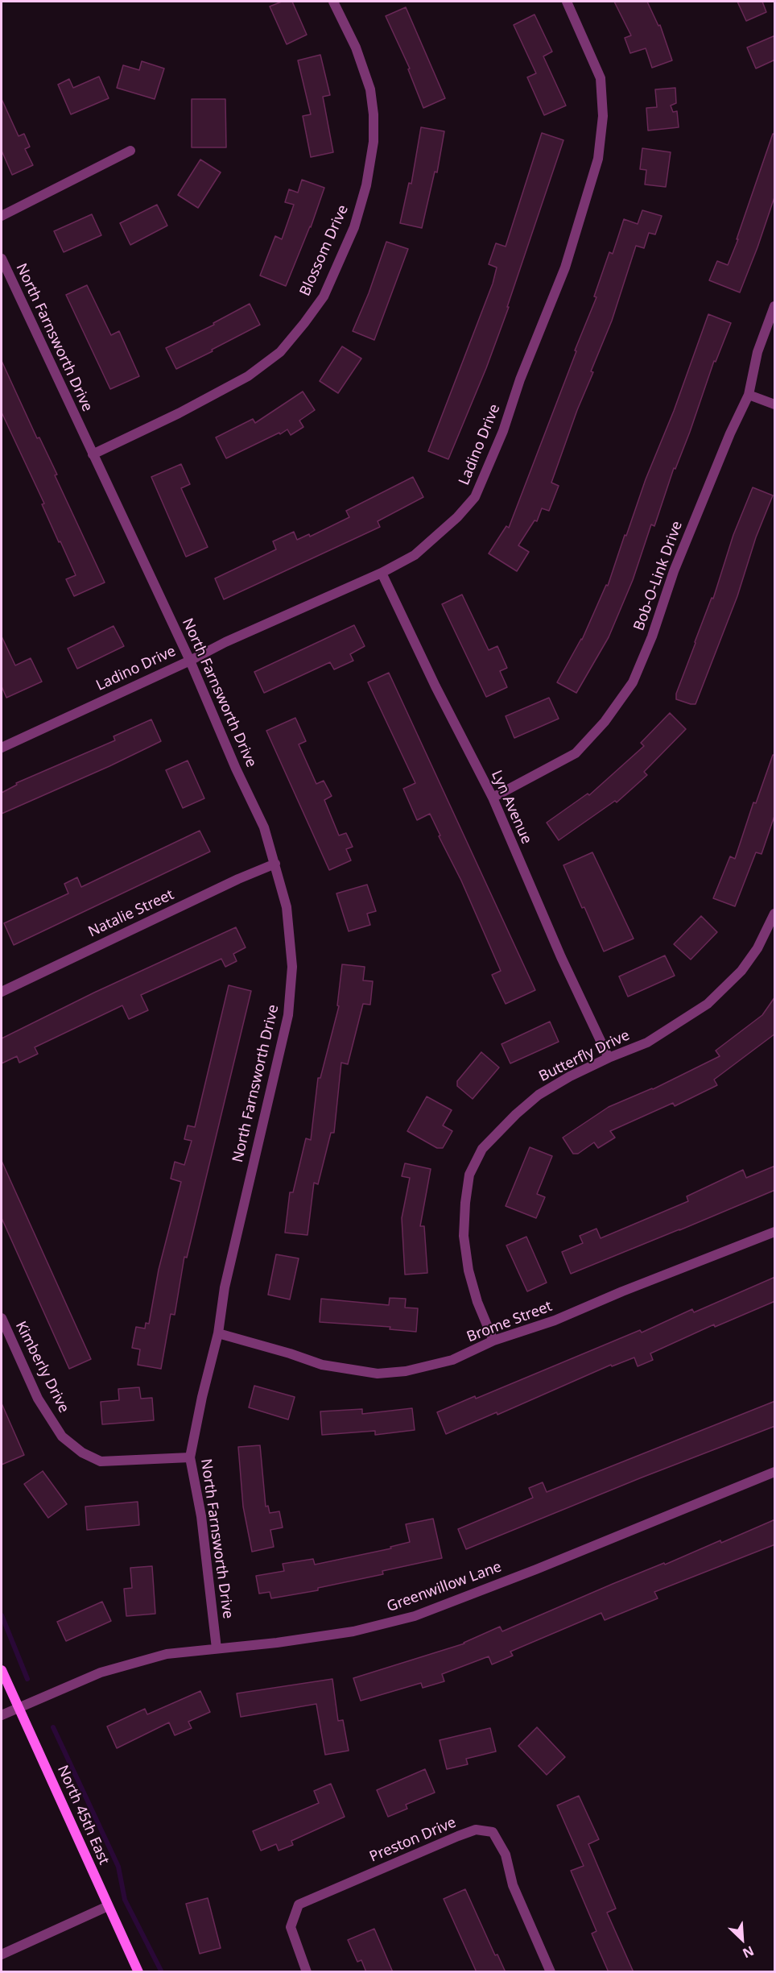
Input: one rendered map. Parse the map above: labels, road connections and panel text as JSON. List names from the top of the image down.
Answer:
{
  "streets": {
    "main road": ["North 45th East"],
    "street": [
      "Blossom Drive",
      "North Farnsworth Drive",
      "Ladino Drive",
      "Bob-O-Link Drive",
      "Lyn Avenue",
      "Natalie Street",
      "Butterfly Drive",
      "Brome Street",
      "Kimberly Drive",
      "Greenwillow Lane",
      "Preston Drive"
    ]
  },
  "crossings": [
    ["Blossom Drive", "North Farnsworth Drive"],
    ["North Farnsworth Drive", "Ladino Drive"],
    ["North Farnsworth Drive", "Natalie Street"],
    ["North Farnsworth Drive", "Brome Street"],
    ["North Farnsworth Drive", "Kimberly Drive"],
    ["North Farnsworth Drive", "Greenwillow Lane"],
    ["Ladino Drive", "Lyn Avenue"],
    ["Bob-O-Link Drive", "Lyn Avenue"],
    ["Lyn Avenue", "Butterfly Drive"],
    ["Butterfly Drive", "Brome Street"],
    ["Greenwillow Lane", "North 45th East"]
  ],
  "north": "bottom right"
}
